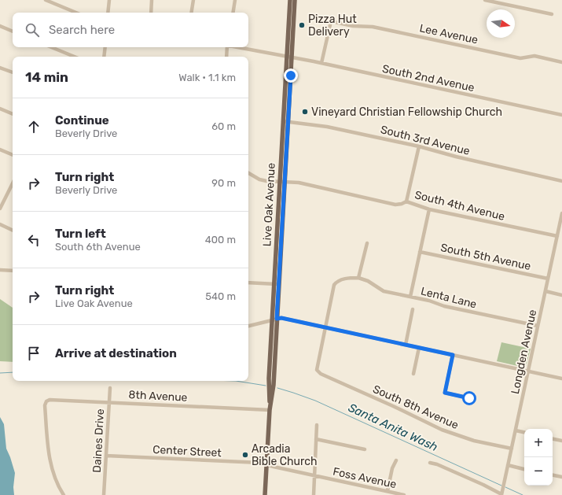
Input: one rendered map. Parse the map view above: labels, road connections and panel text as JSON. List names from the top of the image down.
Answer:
{
  "streets": {
    "main road": ["Live Oak Avenue"],
    "street": [
      "Lee Avenue",
      "South 2nd Avenue",
      "South 3rd Avenue",
      "South 4th Avenue",
      "South 5th Avenue",
      "Lenta Lane",
      "Longden Avenue",
      "8th Avenue",
      "South 8th Avenue",
      "Daines Drive",
      "Center Street",
      "Foss Avenue"
    ]
  },
  "crossings": [
    ["Lee Avenue", "South 2nd Avenue"],
    ["South 2nd Avenue", "Live Oak Avenue"],
    ["South 3rd Avenue", "Live Oak Avenue"],
    ["Live Oak Avenue", "South 4th Avenue"],
    ["Live Oak Avenue", "8th Avenue"],
    ["Live Oak Avenue", "Center Street"],
    ["Live Oak Avenue", "Foss Avenue"],
    ["South 4th Avenue", "Longden Avenue"],
    ["South 5th Avenue", "Longden Avenue"],
    ["Lenta Lane", "Longden Avenue"],
    ["Longden Avenue", "South 8th Avenue"],
    ["8th Avenue", "Daines Drive"],
    ["Daines Drive", "Center Street"],
    ["Center Street", "Foss Avenue"]
  ],
  "water": ["Santa Anita Wash"],
  "places": ["Pizza Hut Delivery", "Vineyard Christian Fellowship Church", "Arcadia Bible Church"],
  "north": "right",
  "page": {
    "search": "Search here",
    "heading": ["14 min", "Walk · 1.1 km"],
    "list": [
      ["Continue", "Beverly Drive", "60 m"],
      ["Turn right", "Beverly Drive", "90 m"],
      ["Turn left", "South 6th Avenue", "400 m"],
      ["Turn right", "Live Oak Avenue", "540 m"],
      "Arrive at destination"
    ],
    "map_buttons": ["+", "−"]
  }
}
